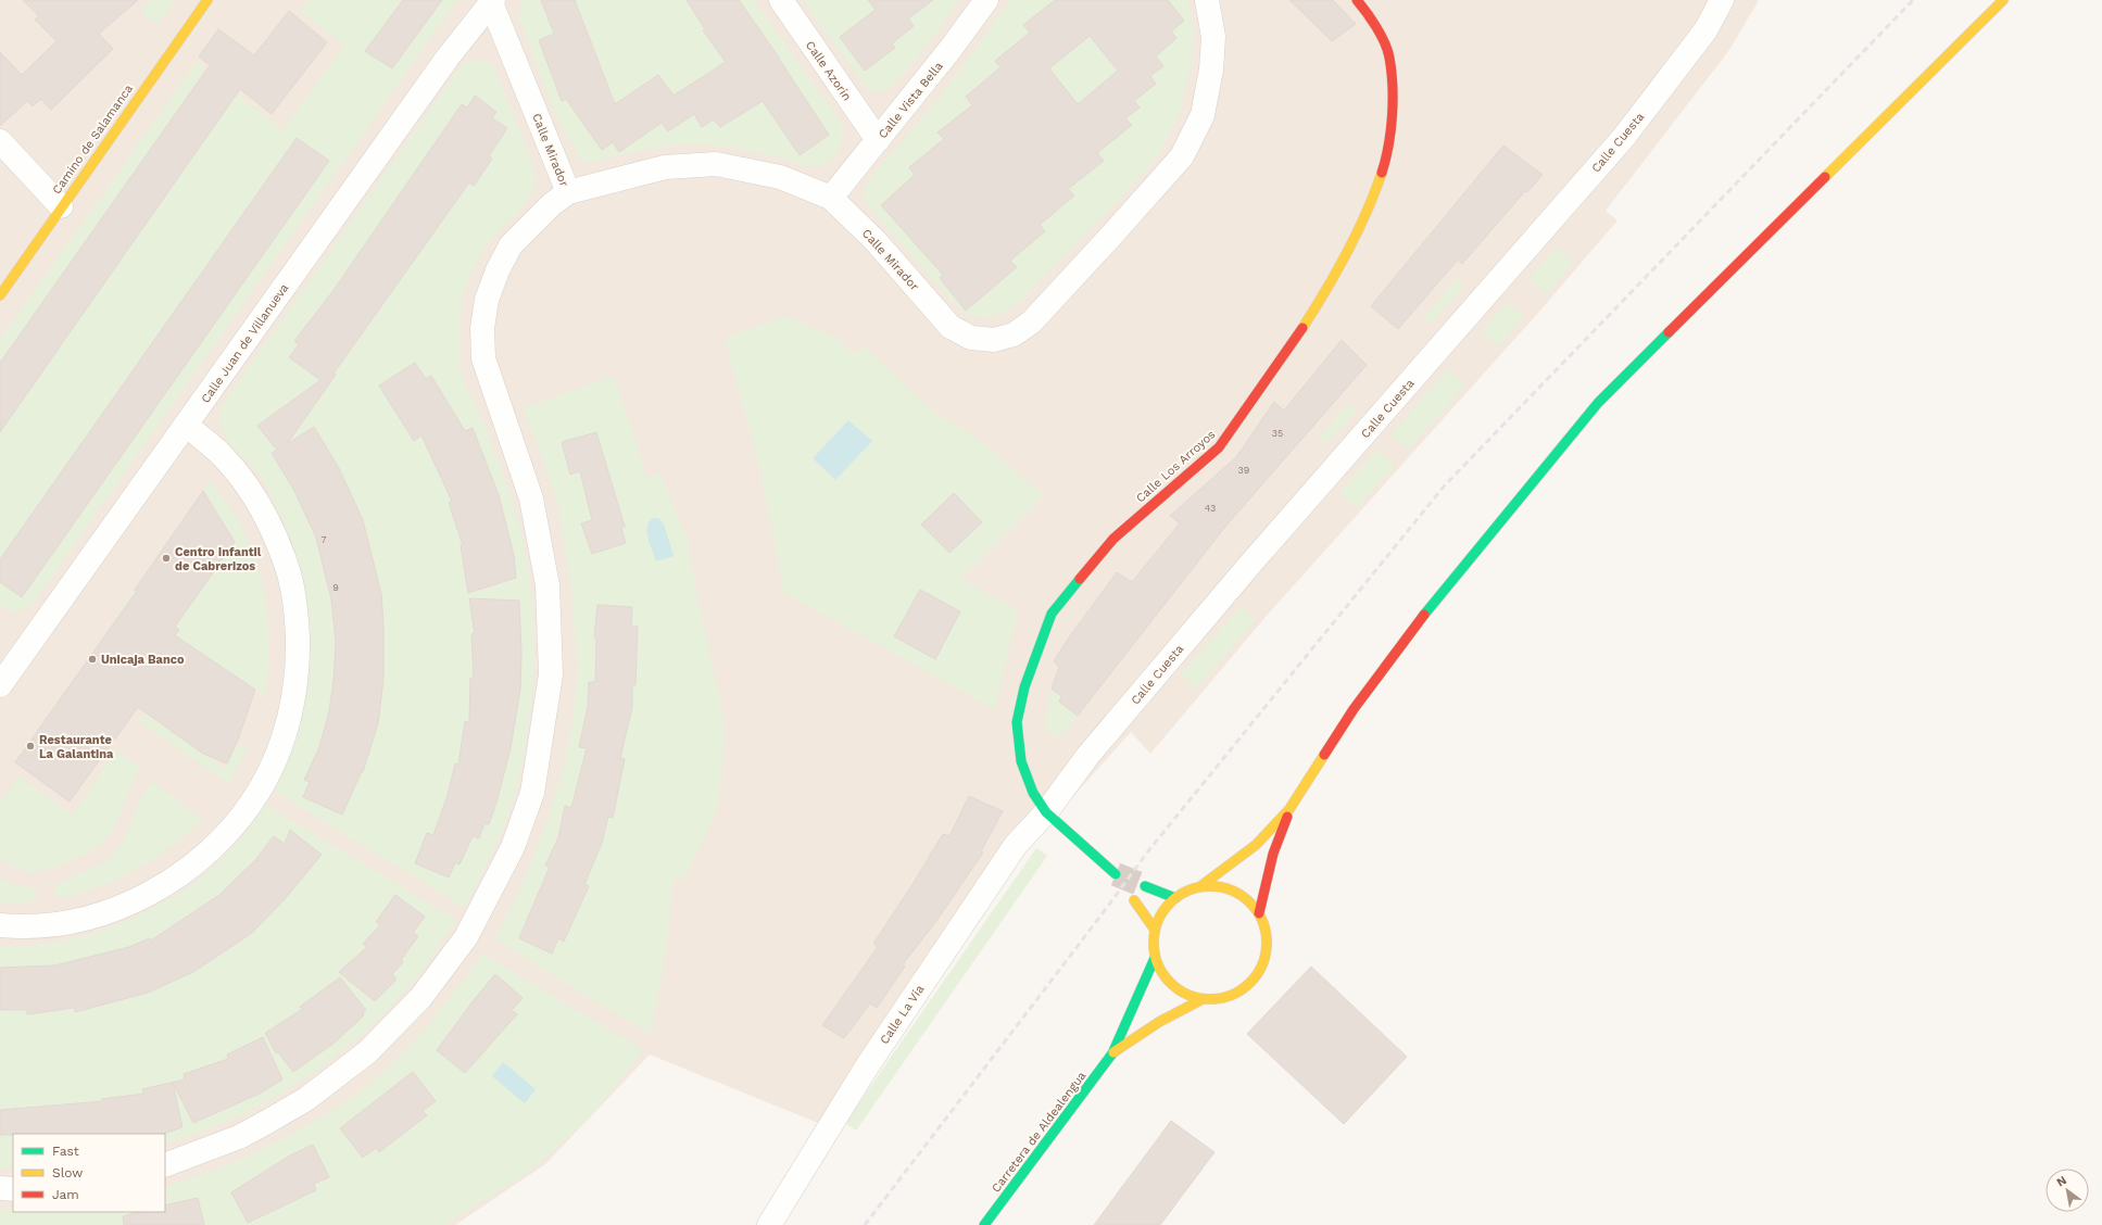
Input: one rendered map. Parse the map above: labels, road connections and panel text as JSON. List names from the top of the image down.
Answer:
{
  "streets": {
    "street": [
      "Calle Azorín",
      "Calle Vista Bella",
      "Camino de Salamanca",
      "Calle Cuesta",
      "Calle Mirador",
      "Calle Juan de Villanueva",
      "Calle Los Arroyos",
      "Calle La Vía",
      "Carretera de Aldealengua"
    ]
  },
  "crossings": [
    ["Calle Azorín", "Calle Vista Bella"],
    ["Calle Vista Bella", "Calle Mirador"],
    ["Calle Cuesta", "Calle Los Arroyos"],
    ["Calle Cuesta", "Calle La Vía"],
    ["Calle Mirador", "Calle Juan de Villanueva"],
    ["Calle Los Arroyos", "Calle La Vía"]
  ],
  "places": ["Centro Infantil de Cabrerizos", "Unicaja Banco", "Restaurante La Galantina"],
  "house_numbers": [
    "35",
    "39",
    "43",
    "7",
    "9"
  ],
  "legend": ["Fast", "Slow", "Jam"],
  "north": "top left"
}
